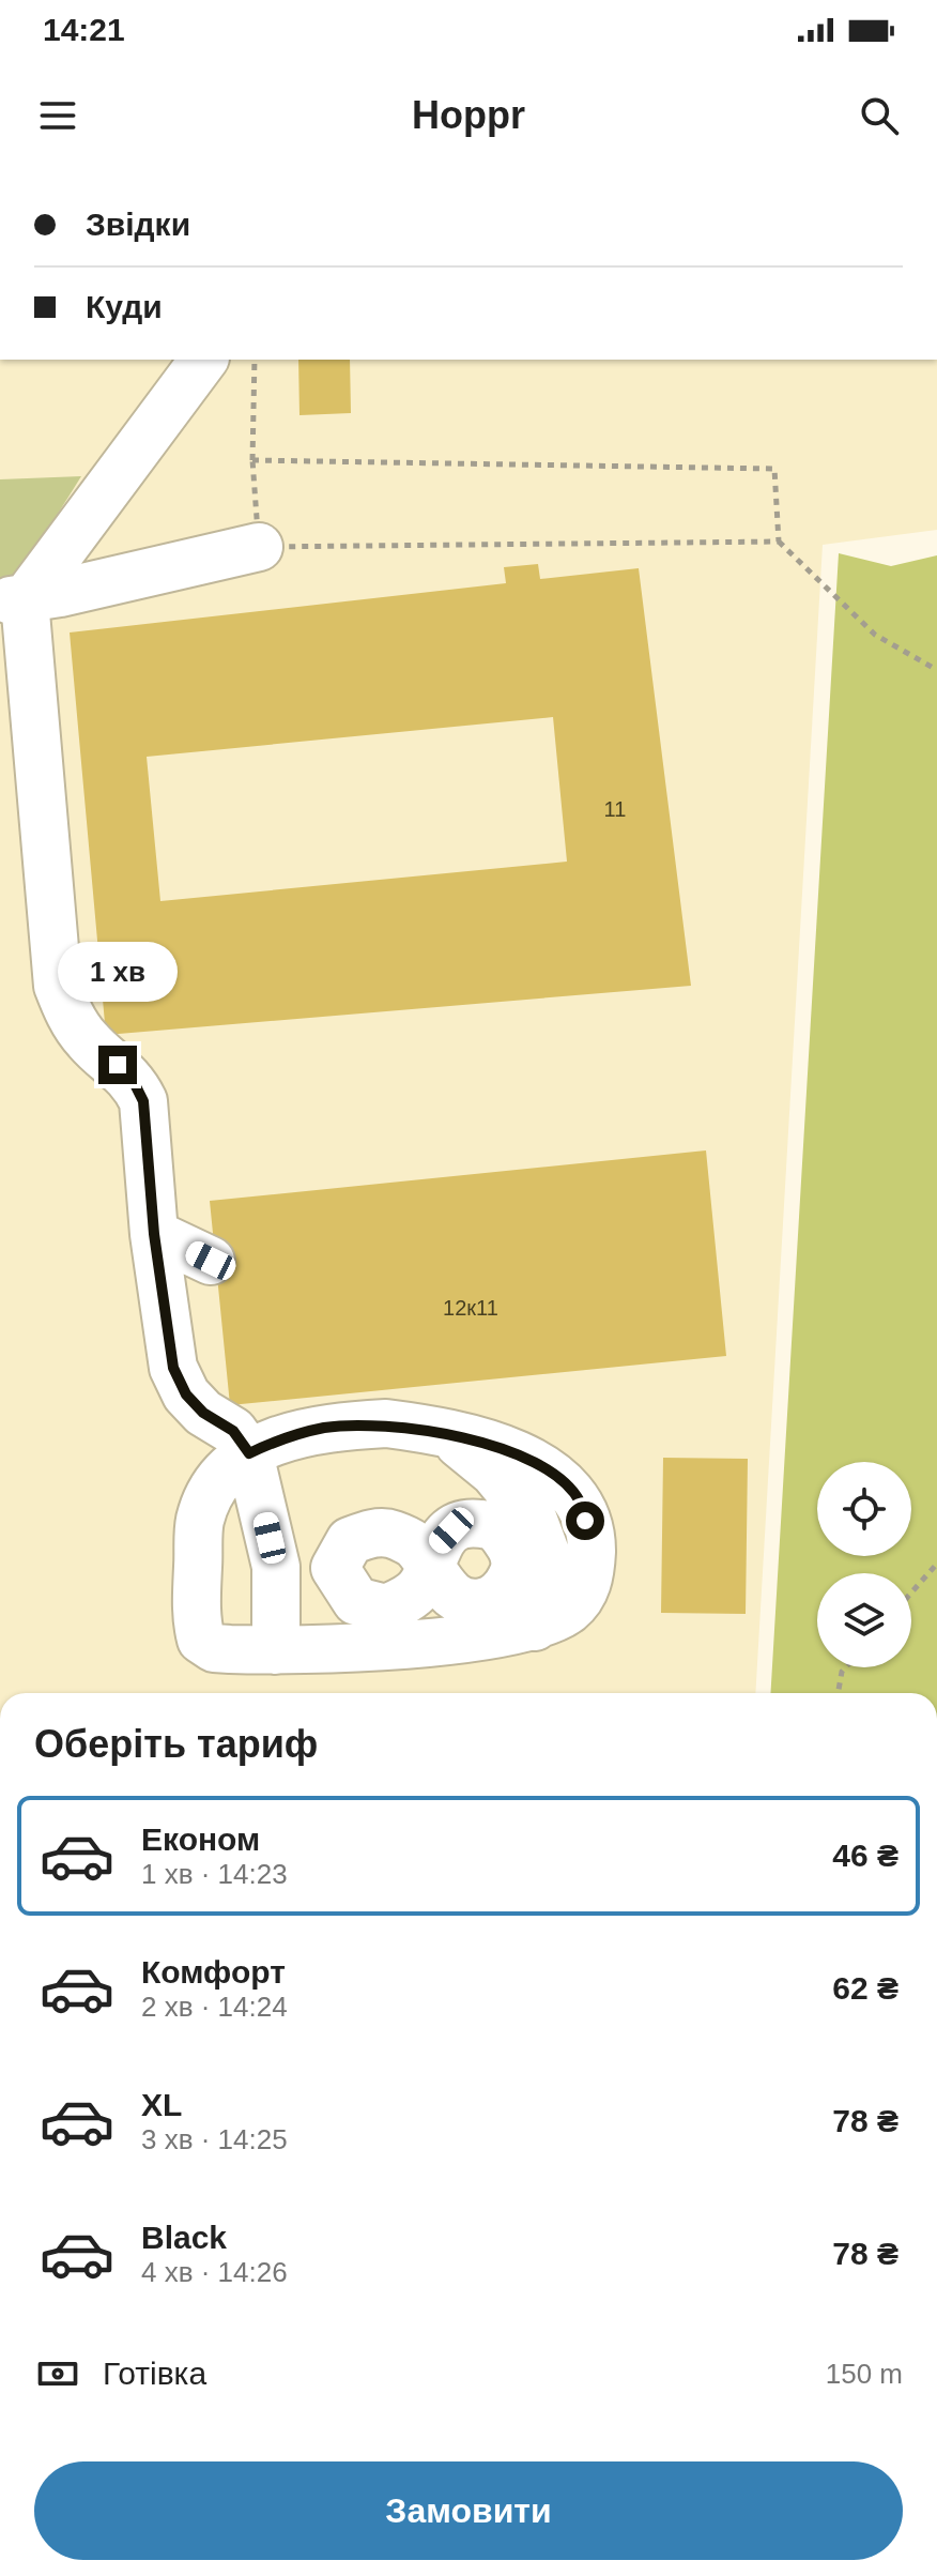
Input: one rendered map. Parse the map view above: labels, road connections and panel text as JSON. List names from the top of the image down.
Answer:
{
  "house_numbers": ["11", "12к11"],
  "page": {
    "status": "14:21",
    "header": "Hoppr",
    "banner": ["Звідки", "Куди"],
    "bubble": "1 хв",
    "heading": "Оберіть тариф",
    "list": [
      {
        "name": "Економ",
        "note": "1 хв · 14:23",
        "value": "46 ₴"
      },
      {
        "name": "Комфорт",
        "note": "2 хв · 14:24",
        "value": "62 ₴"
      },
      {
        "name": "XL",
        "note": "3 хв · 14:25",
        "value": "78 ₴"
      },
      {
        "name": "Black",
        "note": "4 хв · 14:26",
        "value": "78 ₴"
      }
    ],
    "pay": ["Готівка", "150 m"],
    "buttons": "Замовити"
  }
}
